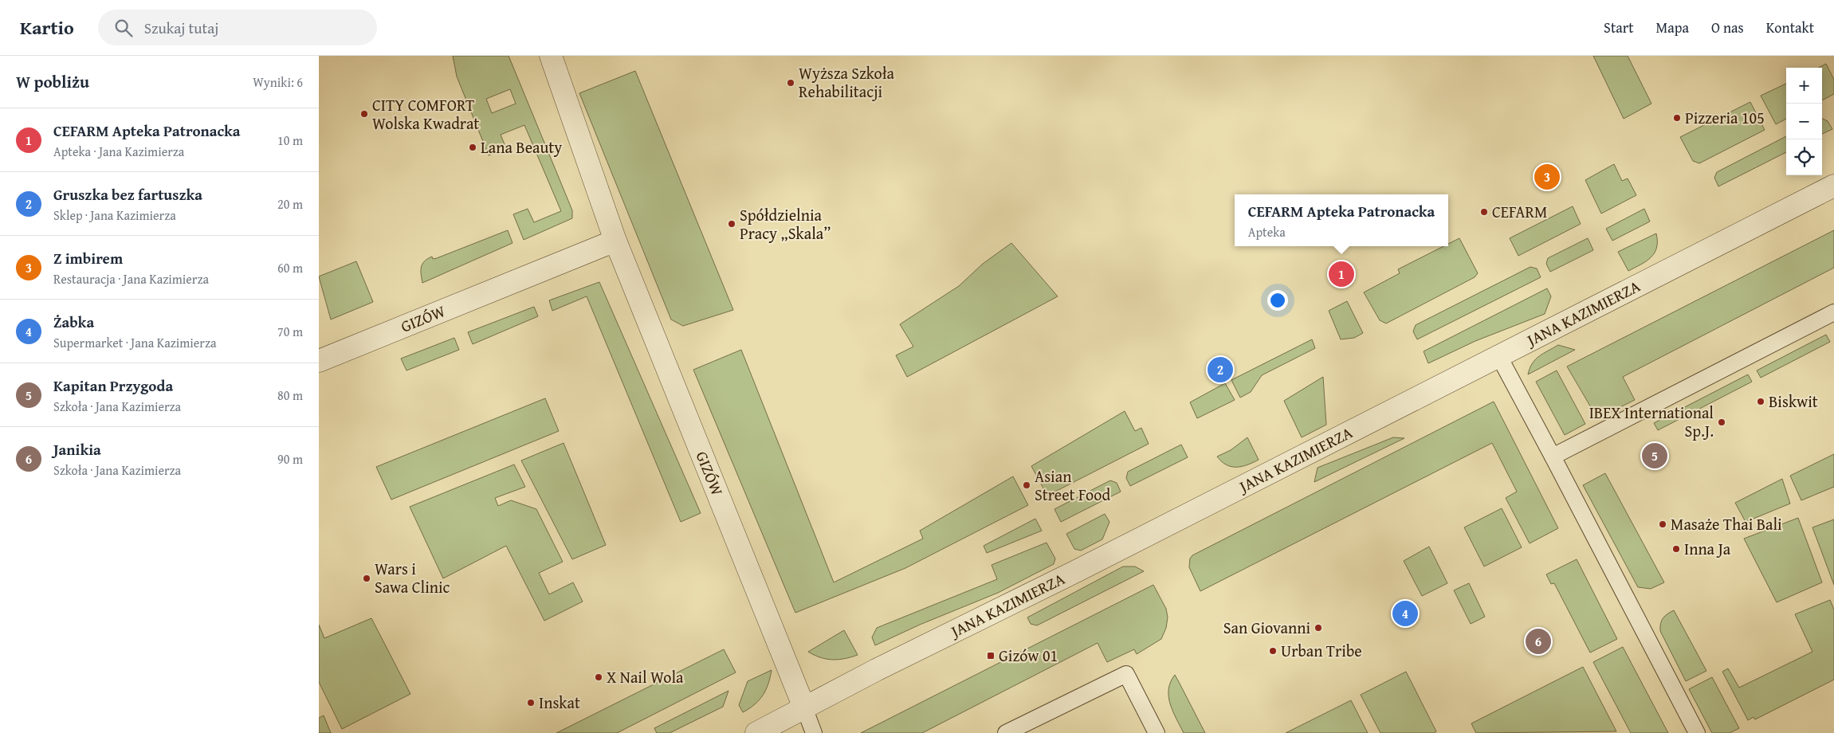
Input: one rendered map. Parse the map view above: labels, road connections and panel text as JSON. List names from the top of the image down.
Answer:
{
  "streets": {
    "street": ["JANA KAZIMIERZA", "GIZÓW"]
  },
  "crossings": [
    ["JANA KAZIMIERZA", "GIZÓW"]
  ],
  "places": {
    "other": [
      "Wyższa Szkoła Rehabilitacji",
      "CITY COMFORT Wolska Kwadrat",
      "Pizzeria 105",
      "Lana Beauty",
      "CEFARM",
      "Spółdzielnia Pracy „Skala”",
      "Biskwit",
      "IBEX International Sp.J.",
      "Asian Street Food",
      "Masaże Thai Bali",
      "Inna Ja",
      "Wars i Sawa Clinic",
      "San Giovanni",
      "Urban Tribe",
      "X Nail Wola",
      "Inskat"
    ],
    "transit": ["Gizów 01"]
  },
  "page": {
    "header": "Kartio",
    "search": "Szukaj tutaj",
    "nav": [
      "Start",
      "Mapa",
      "O nas",
      "Kontakt"
    ],
    "heading": ["W pobliżu", "Wyniki: 6"],
    "map_buttons": ["+", "−"],
    "list": [
      {
        "mark": "1",
        "name": "CEFARM Apteka Patronacka",
        "note": "Apteka · Jana Kazimierza",
        "value": "10 m"
      },
      {
        "mark": "2",
        "name": "Gruszka bez fartuszka",
        "note": "Sklep · Jana Kazimierza",
        "value": "20 m"
      },
      {
        "mark": "3",
        "name": "Z imbirem",
        "note": "Restauracja · Jana Kazimierza",
        "value": "60 m"
      },
      {
        "mark": "4",
        "name": "Żabka",
        "note": "Supermarket · Jana Kazimierza",
        "value": "70 m"
      },
      {
        "mark": "5",
        "name": "Kapitan Przygoda",
        "note": "Szkoła · Jana Kazimierza",
        "value": "80 m"
      },
      {
        "mark": "6",
        "name": "Janikia",
        "note": "Szkoła · Jana Kazimierza",
        "value": "90 m"
      }
    ],
    "pins": [
      "3",
      "1",
      "2",
      "5",
      "4",
      "6"
    ],
    "popup": ["CEFARM Apteka Patronacka", "Apteka"]
  }
}
